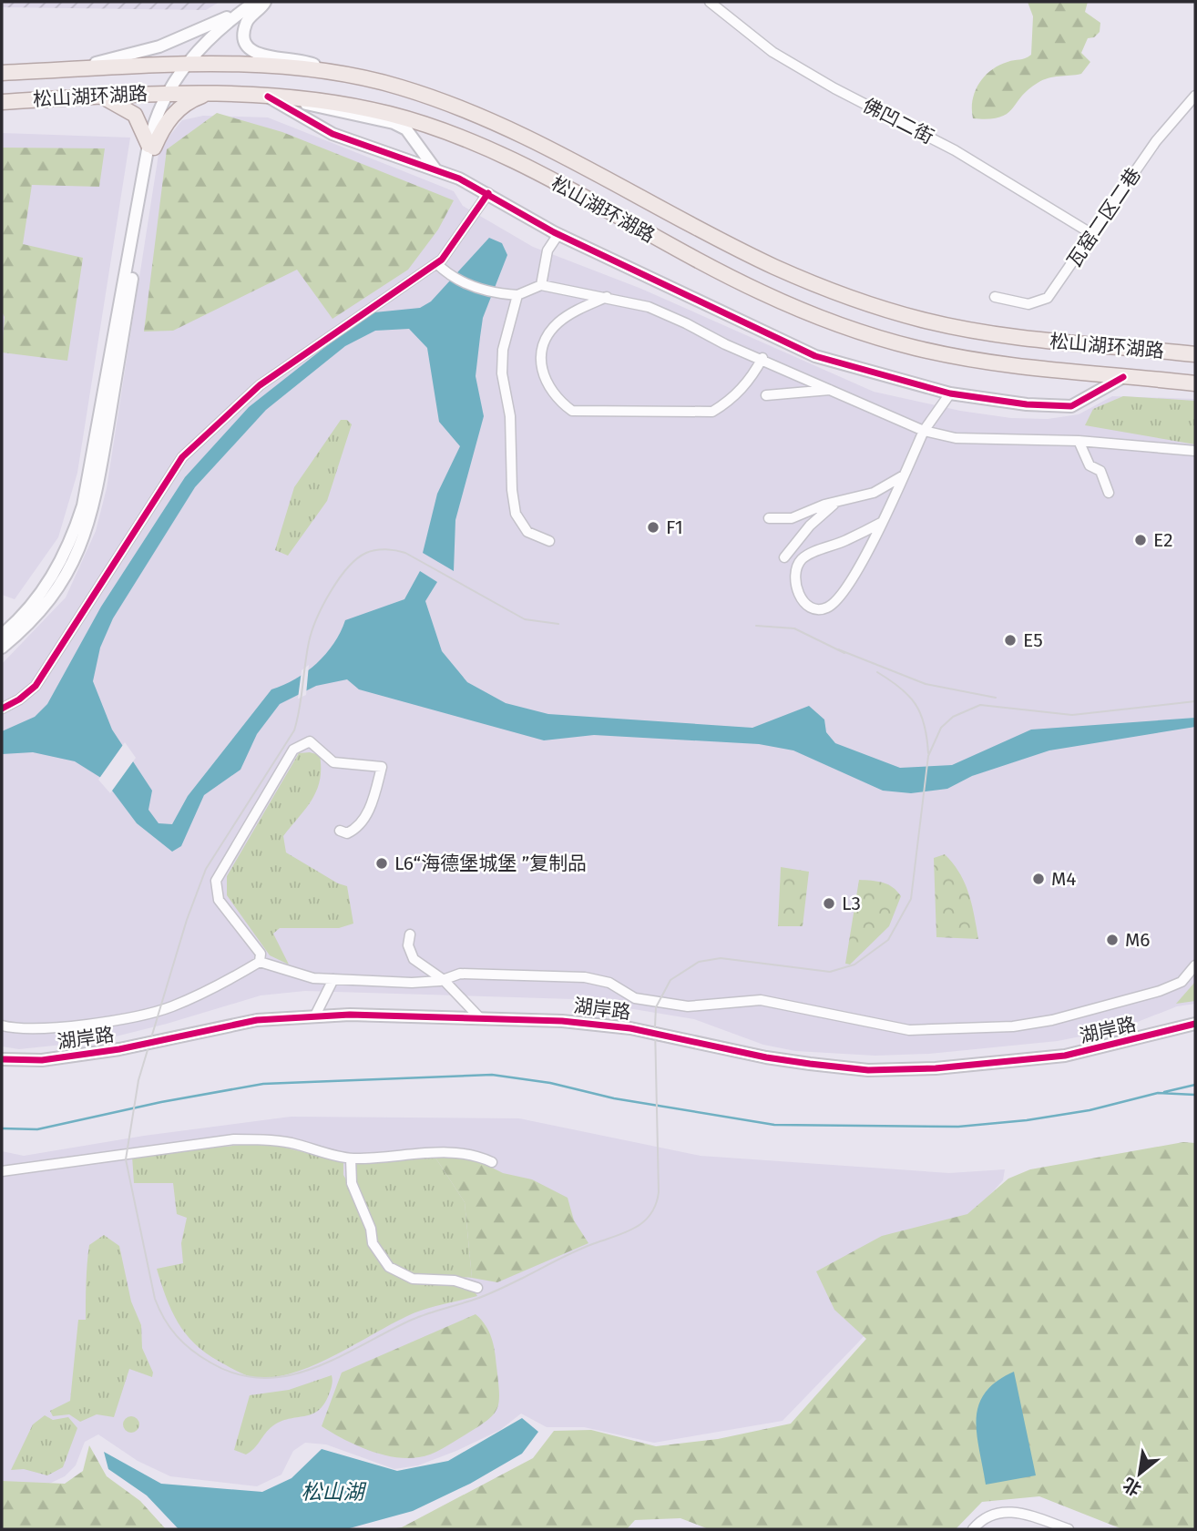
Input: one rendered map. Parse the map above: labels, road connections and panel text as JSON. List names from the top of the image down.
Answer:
{
  "streets": {
    "main road": ["松山湖环湖路"],
    "street": ["佛凹二街", "瓦窑二区二巷", "湖岸路"]
  },
  "crossings": [
    ["佛凹二街", "瓦窑二区二巷"]
  ],
  "water": ["松山湖"],
  "places": [
    "F1",
    "E2",
    "E5",
    "L6“海德堡城堡 ”复制品",
    "M4",
    "L3",
    "M6"
  ],
  "north": "bottom left"
}
